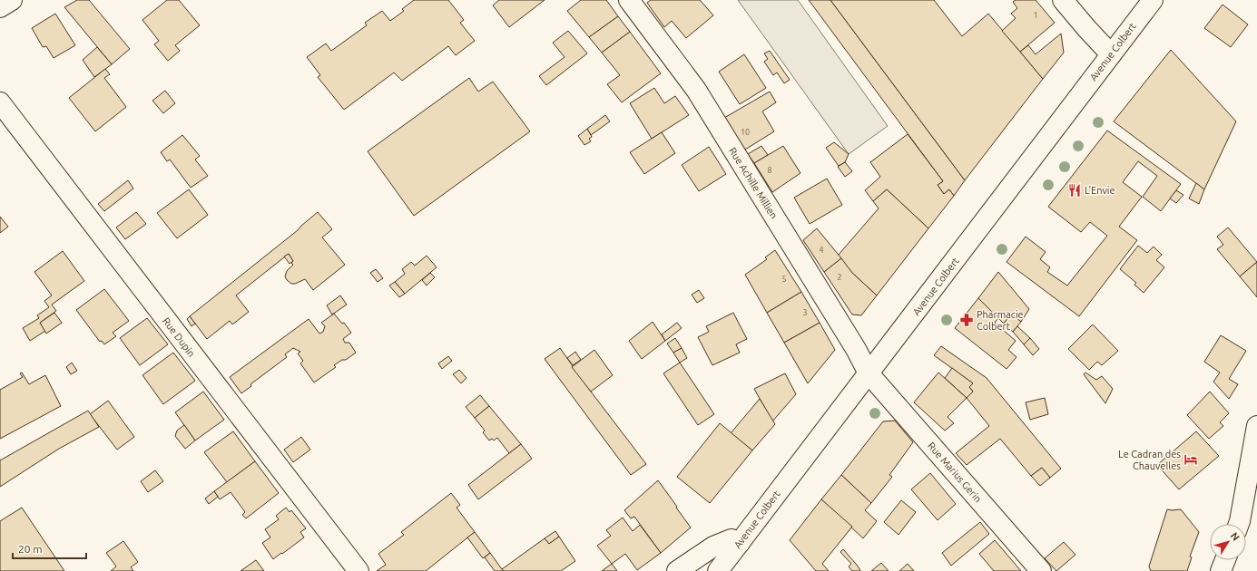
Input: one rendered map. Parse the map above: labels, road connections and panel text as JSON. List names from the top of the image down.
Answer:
{
  "streets": {
    "street": [
      "Avenue Colbert",
      "Rue Achille Millien",
      "Rue Dupin",
      "Rue Marius Gerin"
    ]
  },
  "crossings": [
    ["Avenue Colbert", "Rue Achille Millien"],
    ["Avenue Colbert", "Rue Marius Gerin"],
    ["Rue Achille Millien", "Rue Marius Gerin"]
  ],
  "places": {
    "restaurant": ["L'Envie"],
    "pharmacy": ["Pharmacie Colbert"],
    "hotel": ["Le Cadran des Chauvelles"]
  },
  "house_numbers": [
    "1",
    "10",
    "8",
    "4",
    "2",
    "5",
    "3"
  ],
  "scale_bar": "20 m",
  "north": "top right"
}
